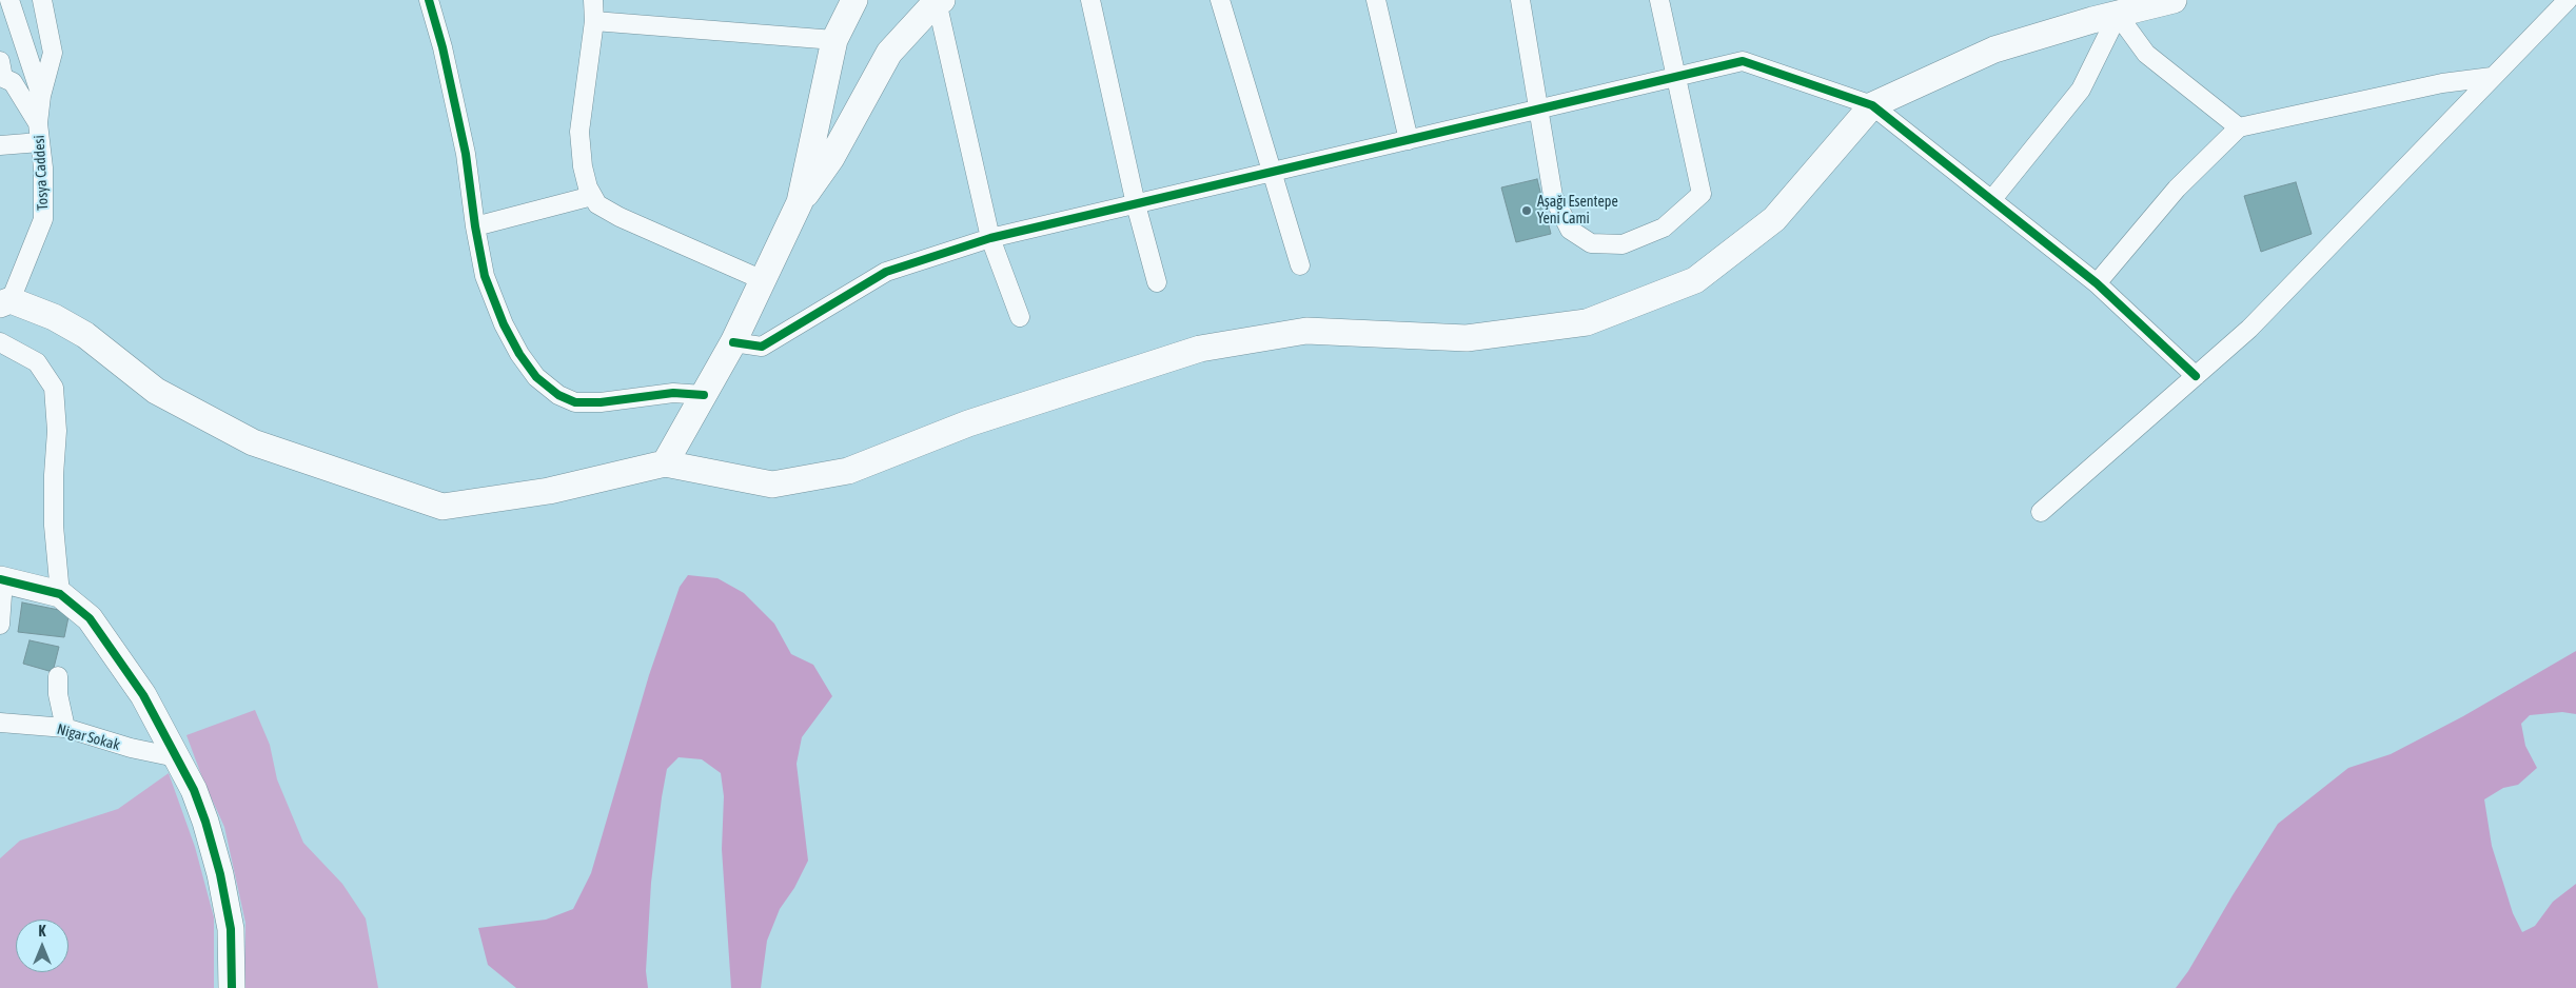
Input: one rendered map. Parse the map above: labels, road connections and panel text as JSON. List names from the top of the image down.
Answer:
{
  "streets": {
    "street": ["Tosya Caddesi", "Nigar Sokak"]
  },
  "places": ["Aşağı Esentepe Yeni Cami"],
  "north": "top"
}
